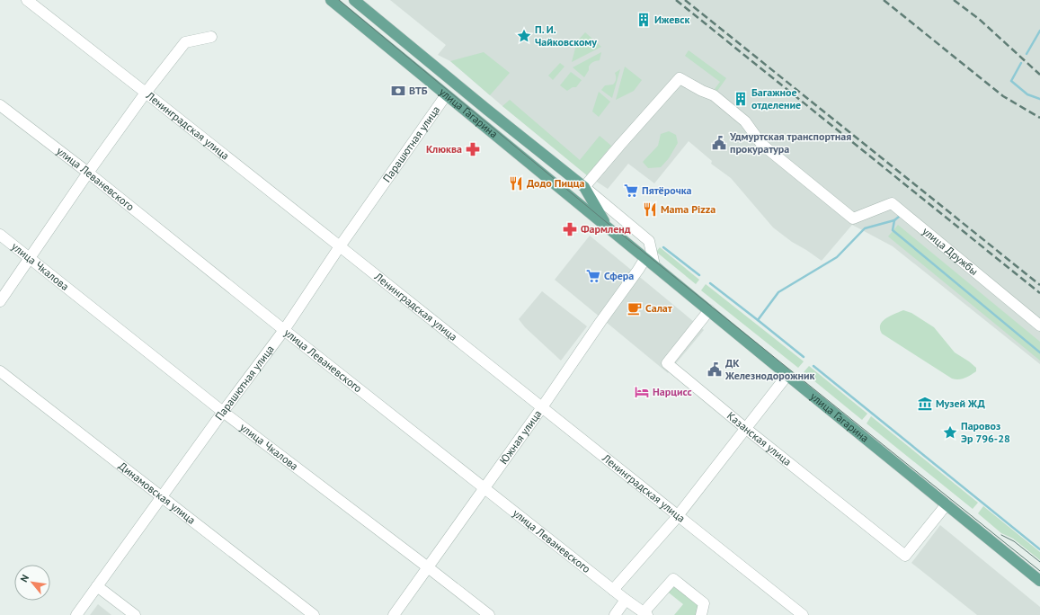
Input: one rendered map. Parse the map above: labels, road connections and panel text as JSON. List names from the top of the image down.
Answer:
{
  "streets": {
    "main road": ["улица Гагарина"],
    "street": [
      "Ленинградская улица",
      "Парашютная улица",
      "улица Леваневского",
      "улица Дружбы",
      "улица Чкалова",
      "Южная улица",
      "Казанская улица",
      "Динамовская улица"
    ]
  },
  "crossings": [
    ["улица Гагарина", "Парашютная улица"],
    ["улица Гагарина", "улица Дружбы"],
    ["улица Гагарина", "Южная улица"],
    ["улица Гагарина", "Казанская улица"],
    ["Ленинградская улица", "Парашютная улица"],
    ["Ленинградская улица", "Южная улица"],
    ["Парашютная улица", "улица Леваневского"],
    ["Парашютная улица", "улица Чкалова"],
    ["Парашютная улица", "Динамовская улица"],
    ["улица Леваневского", "Южная улица"],
    ["улица Чкалова", "Южная улица"]
  ],
  "places": {
    "building": ["Ижевск", "Багажное отделение"],
    "place": ["П. И. Чайковскому", "Паровоз Эр 796-28"],
    "bank": ["ВТБ"],
    "public building": ["Удмуртская транспортная прокуратура", "ДК Железнодорожник"],
    "pharmacy": ["Клюква", "Фармленд"],
    "restaurant": ["Додо Пицца", "Mama Pizza"],
    "supermarket": ["Пятёрочка", "Сфера"],
    "cafe": ["Салат"],
    "hotel": ["Нарцисс"],
    "museum": ["Музей ЖД"]
  },
  "north": "top left"
}
